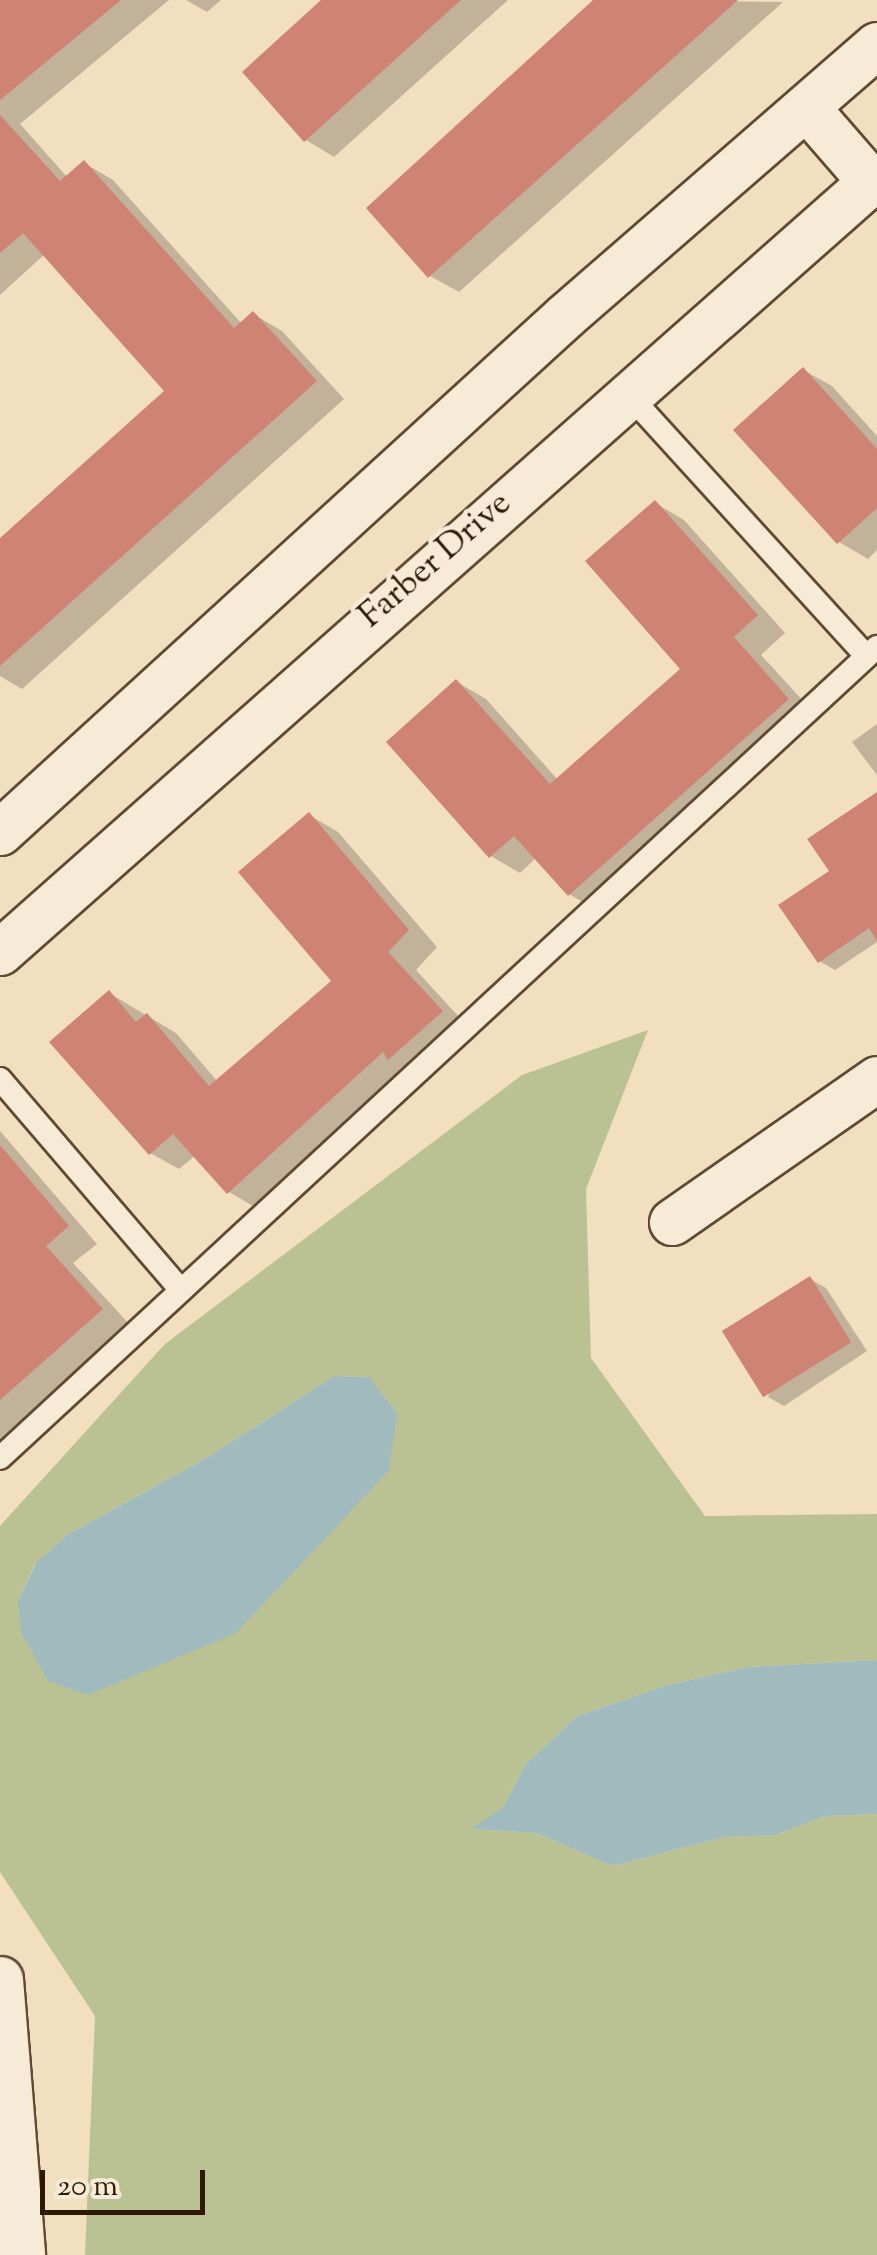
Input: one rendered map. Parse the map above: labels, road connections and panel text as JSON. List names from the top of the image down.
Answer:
{
  "streets": {
    "street": ["Farber Drive"]
  },
  "scale_bar": "20 m"
}
